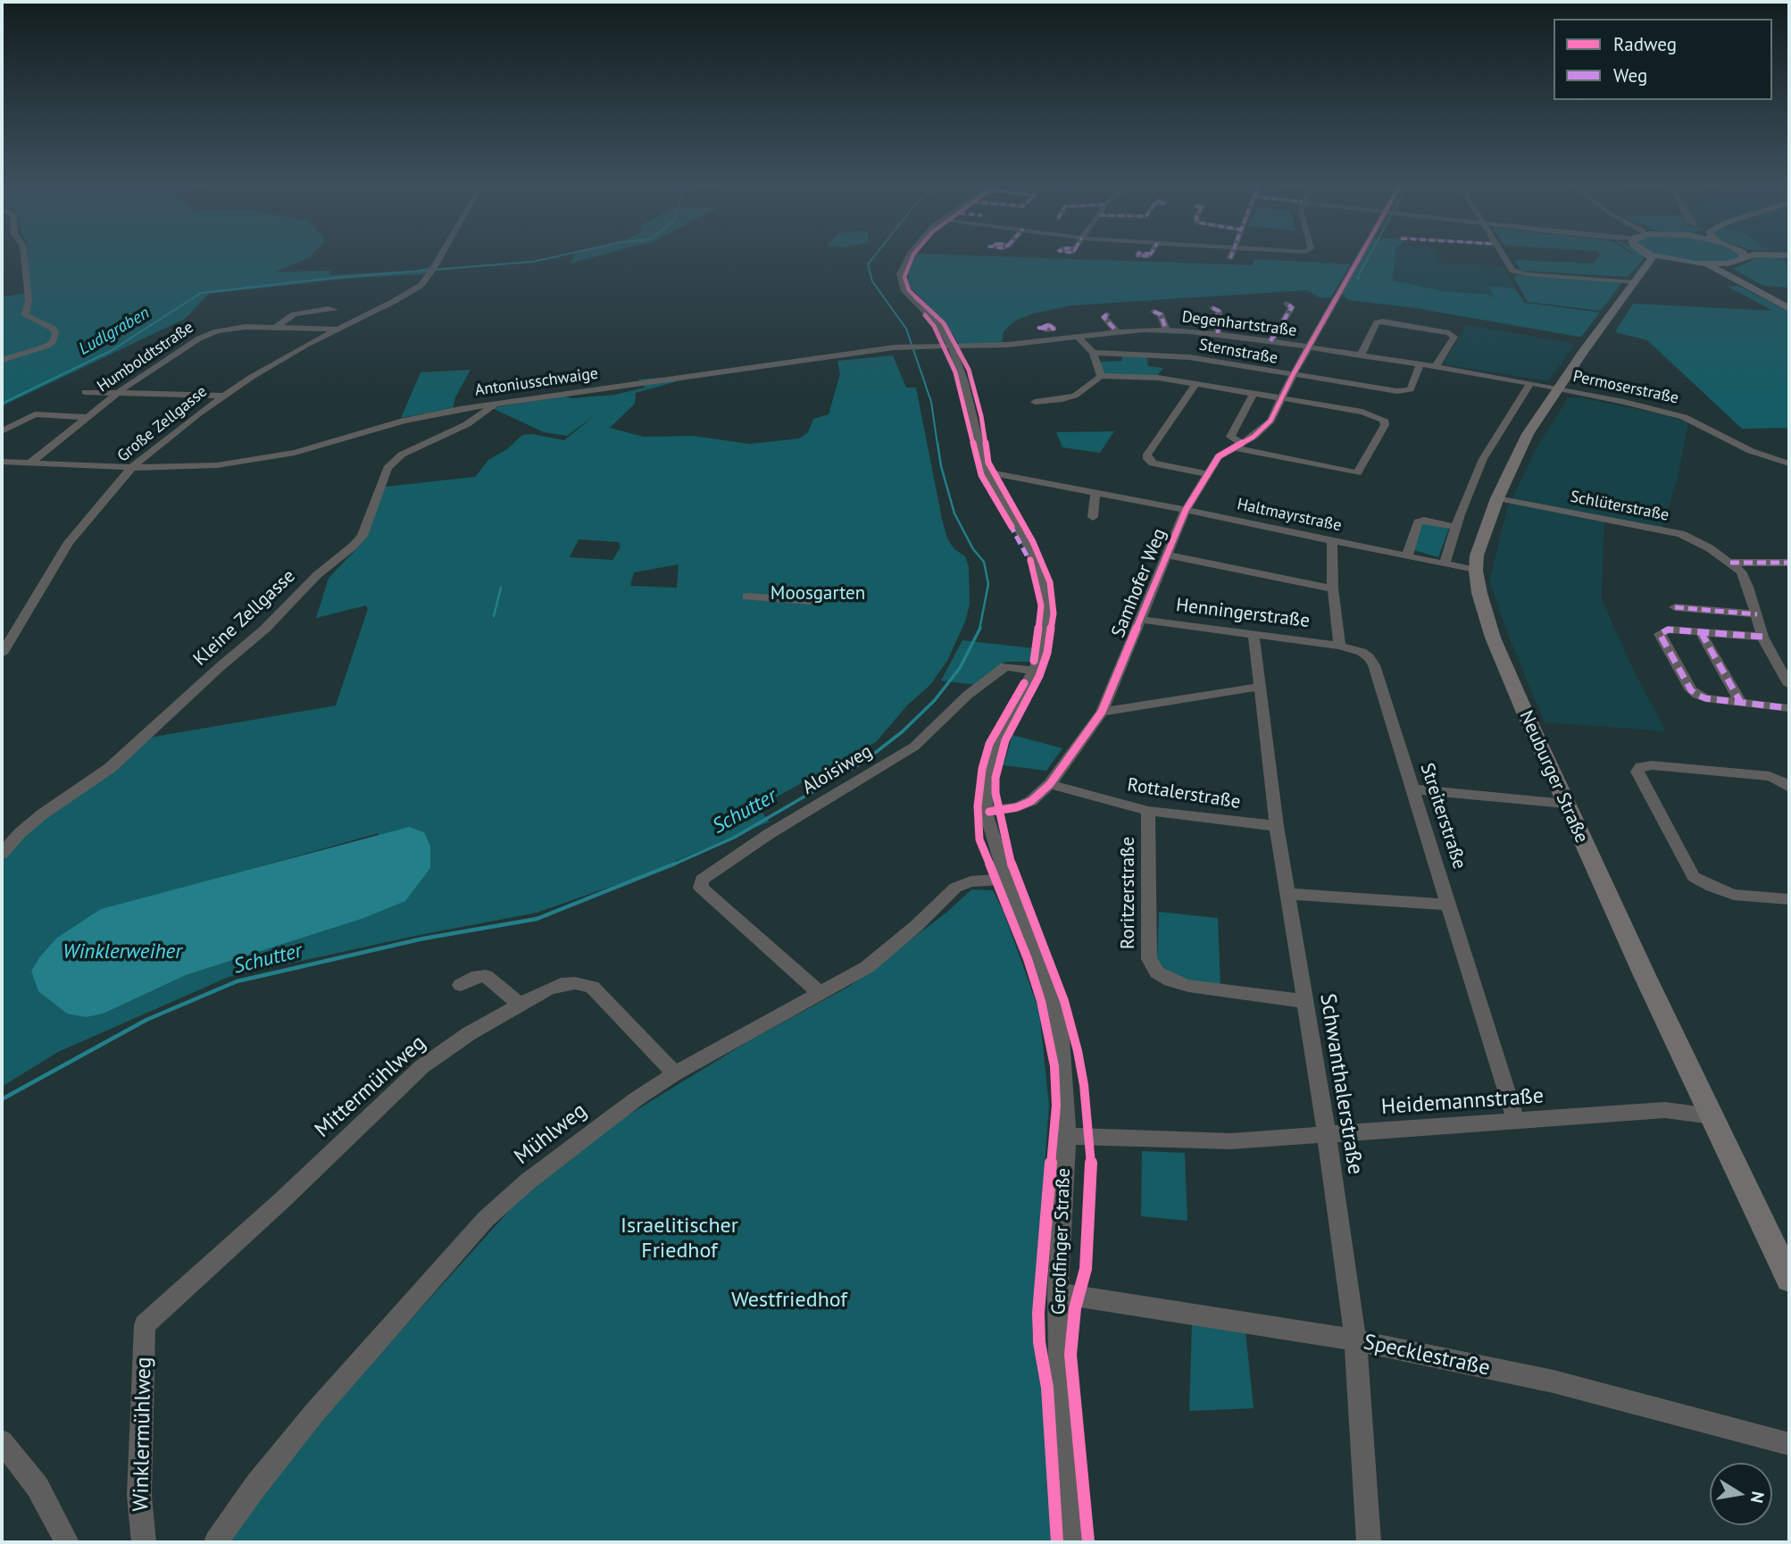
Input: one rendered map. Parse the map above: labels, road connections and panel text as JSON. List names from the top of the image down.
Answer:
{
  "streets": {
    "main road": ["Neuburger Straße"],
    "street": [
      "Degenhartstraße",
      "Sternstraße",
      "Humboldtstraße",
      "Antoniusschwaige",
      "Permoserstraße",
      "Große Zellgasse",
      "Schlüterstraße",
      "Haltmayrstraße",
      "Samhofer Weg",
      "Henningerstraße",
      "Kleine Zellgasse",
      "Aloisiweg",
      "Rottalerstraße",
      "Streiterstraße",
      "Roritzerstraße",
      "Schwanthalerstraße",
      "Mittermühlweg",
      "Heidemannstraße",
      "Mühlweg",
      "Gerolfinger Straße",
      "Specklestraße",
      "Winklermühlweg"
    ]
  },
  "crossings": [
    ["Degenhartstraße", "Sternstraße"],
    ["Degenhartstraße", "Antoniusschwaige"],
    ["Degenhartstraße", "Permoserstraße"],
    ["Degenhartstraße", "Samhofer Weg"],
    ["Degenhartstraße", "Neuburger Straße"],
    ["Degenhartstraße", "Gerolfinger Straße"],
    ["Sternstraße", "Samhofer Weg"],
    ["Humboldtstraße", "Antoniusschwaige"],
    ["Humboldtstraße", "Große Zellgasse"],
    ["Antoniusschwaige", "Große Zellgasse"],
    ["Antoniusschwaige", "Kleine Zellgasse"],
    ["Antoniusschwaige", "Gerolfinger Straße"],
    ["Permoserstraße", "Neuburger Straße"],
    ["Schlüterstraße", "Neuburger Straße"],
    ["Haltmayrstraße", "Samhofer Weg"],
    ["Haltmayrstraße", "Neuburger Straße"],
    ["Haltmayrstraße", "Gerolfinger Straße"],
    ["Samhofer Weg", "Henningerstraße"],
    ["Samhofer Weg", "Rottalerstraße"],
    ["Samhofer Weg", "Gerolfinger Straße"],
    ["Henningerstraße", "Streiterstraße"],
    ["Henningerstraße", "Schwanthalerstraße"],
    ["Aloisiweg", "Mühlweg"],
    ["Aloisiweg", "Gerolfinger Straße"],
    ["Neuburger Straße", "Heidemannstraße"],
    ["Rottalerstraße", "Roritzerstraße"],
    ["Rottalerstraße", "Schwanthalerstraße"],
    ["Streiterstraße", "Heidemannstraße"],
    ["Roritzerstraße", "Schwanthalerstraße"],
    ["Schwanthalerstraße", "Heidemannstraße"],
    ["Schwanthalerstraße", "Specklestraße"],
    ["Mittermühlweg", "Mühlweg"],
    ["Mittermühlweg", "Winklermühlweg"],
    ["Heidemannstraße", "Gerolfinger Straße"],
    ["Mühlweg", "Gerolfinger Straße"],
    ["Gerolfinger Straße", "Specklestraße"]
  ],
  "water": ["Ludlgraben", "Schutter", "Winklerweiher"],
  "parks": ["Moosgarten", "Israelitischer Friedhof", "Westfriedhof"],
  "legend": ["Radweg", "Weg"],
  "north": "right"
}
